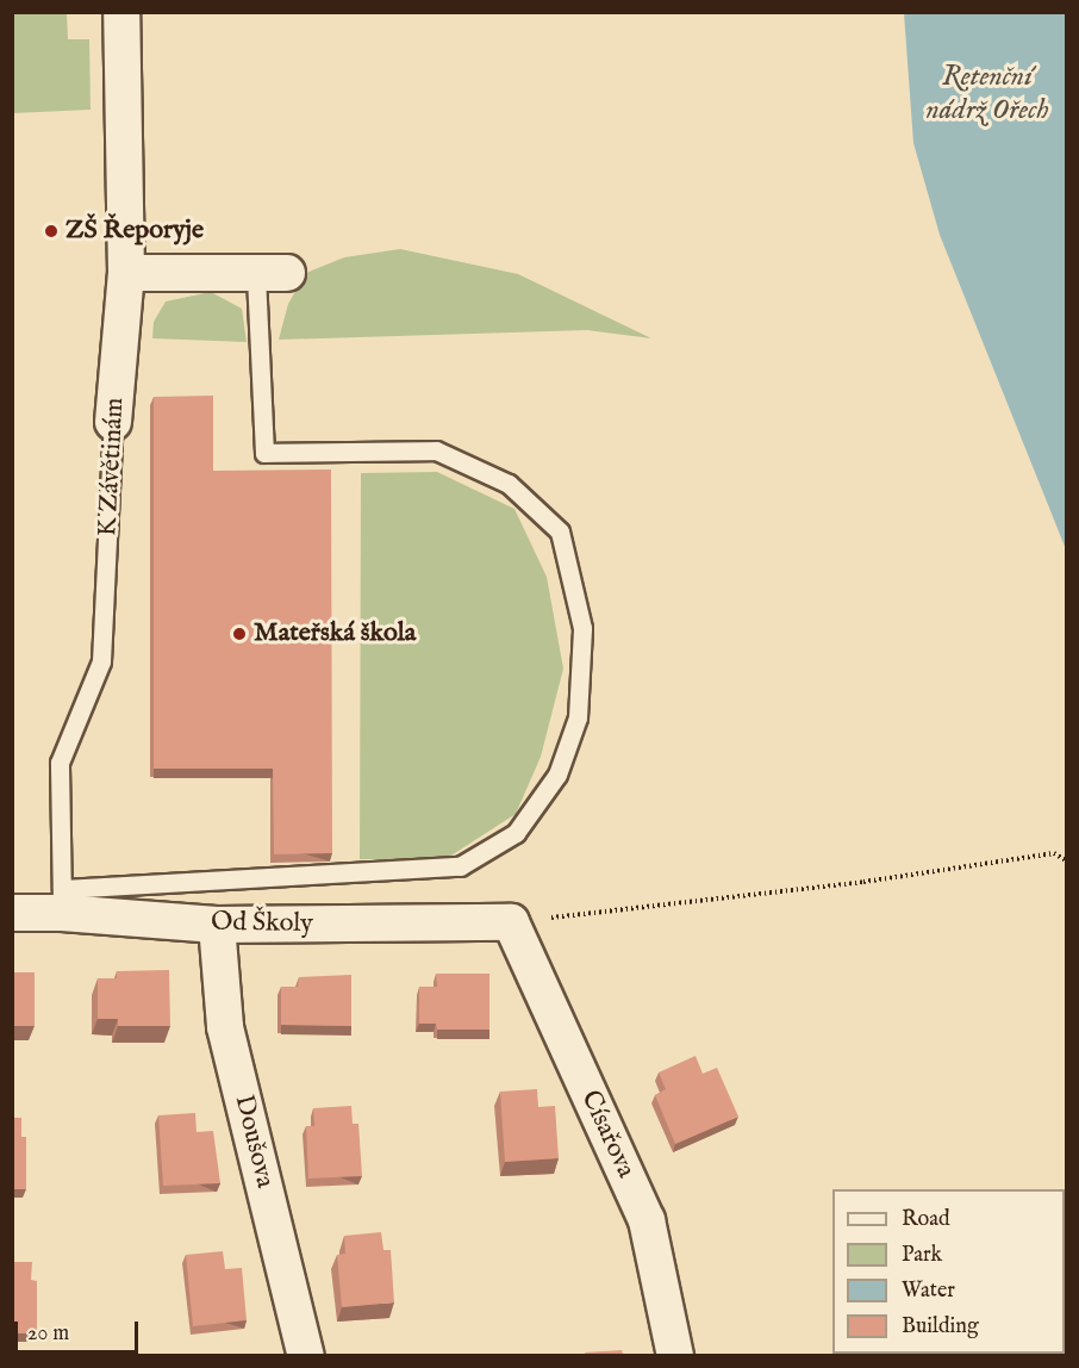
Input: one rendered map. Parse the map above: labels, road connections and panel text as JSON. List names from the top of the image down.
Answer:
{
  "streets": {
    "street": [
      "K Závětinám",
      "Od Školy",
      "Císařova",
      "Doušova"
    ]
  },
  "crossings": [
    ["K Závětinám", "Od Školy"],
    ["Od Školy", "Císařova"],
    ["Od Školy", "Doušova"]
  ],
  "water": ["Retenční nádrž Ořech"],
  "places": ["ZŠ Řeporyje", "Mateřská škola"],
  "legend": [
    "Road",
    "Park",
    "Water",
    "Building"
  ],
  "scale_bar": "20 m"
}
